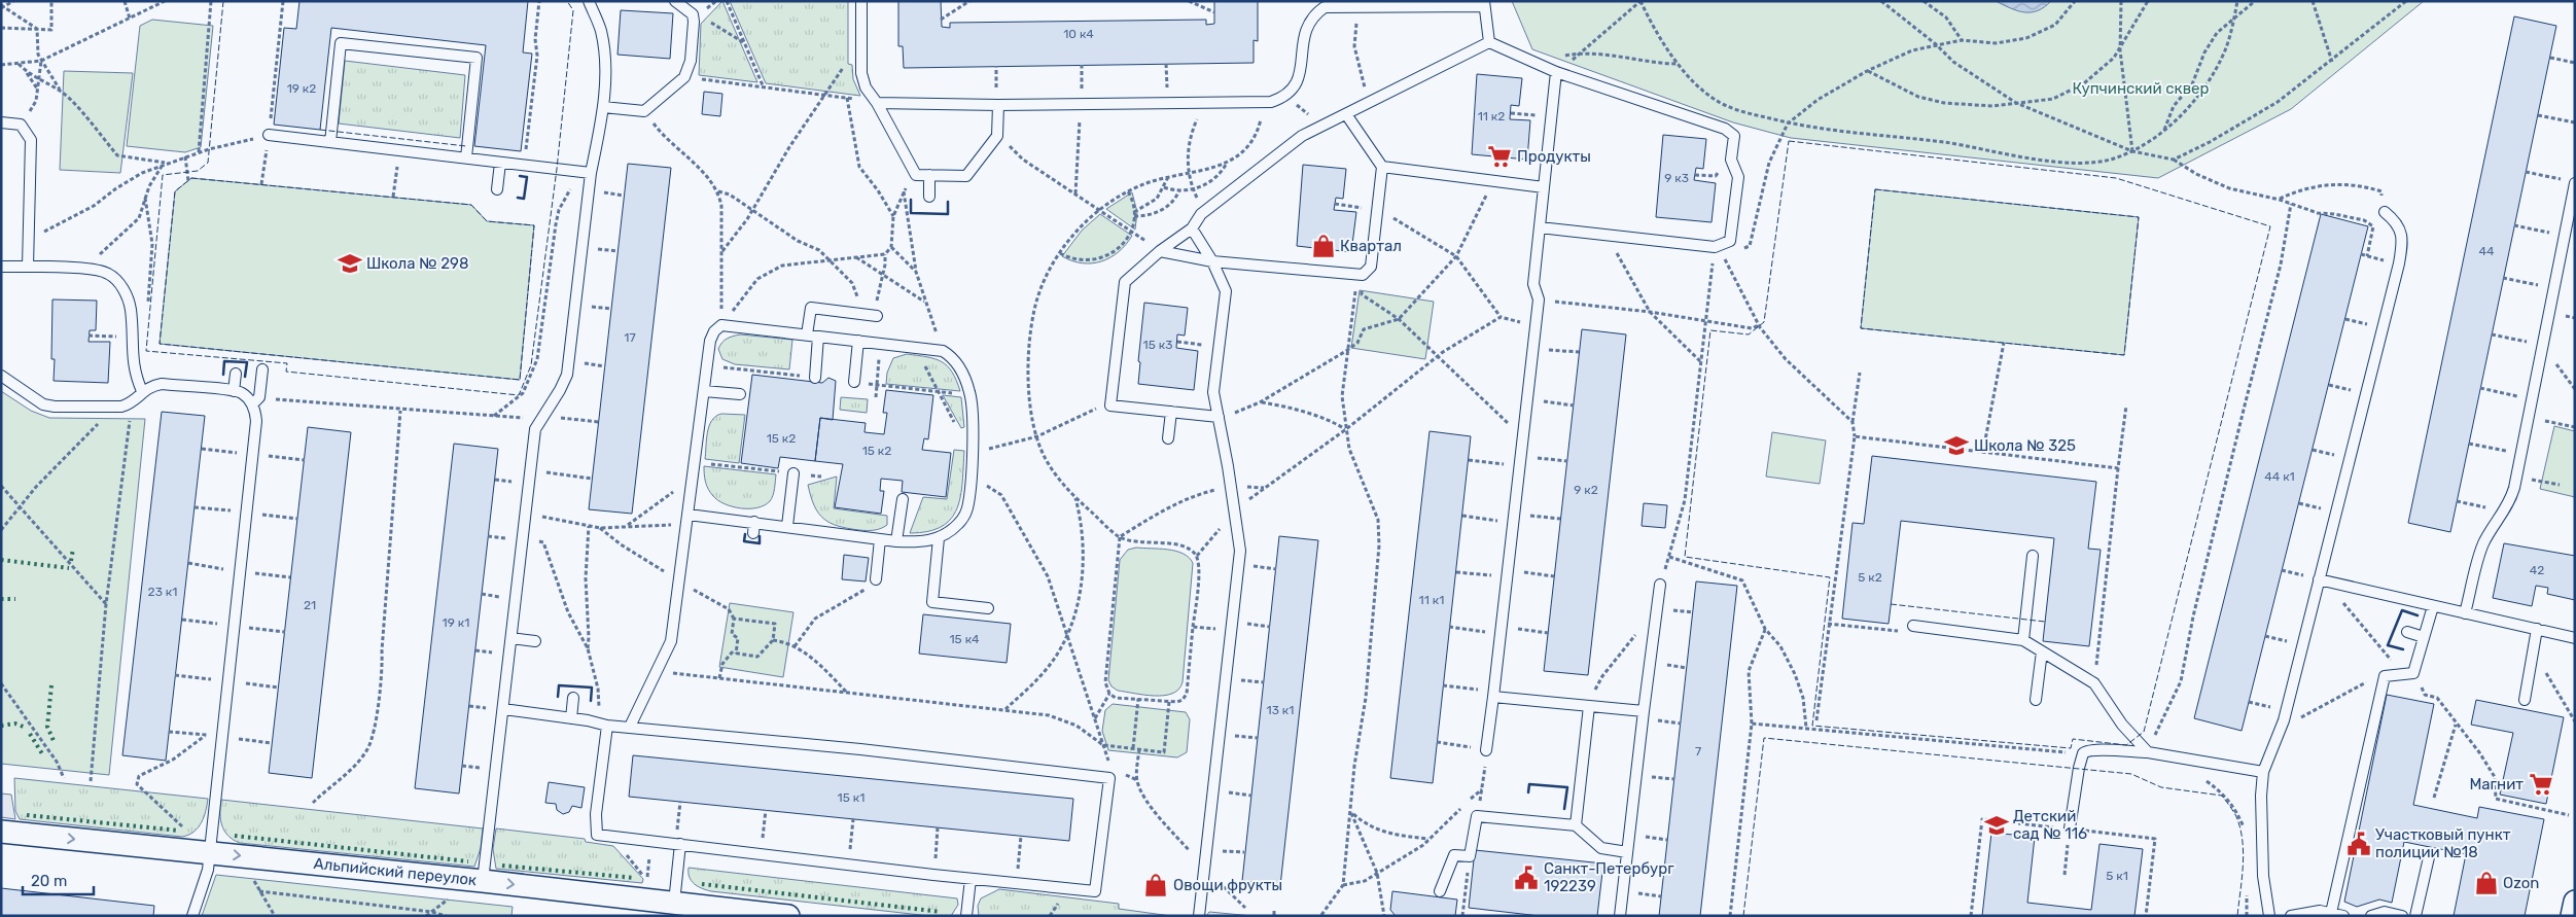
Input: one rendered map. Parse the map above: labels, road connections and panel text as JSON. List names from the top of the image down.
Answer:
{
  "streets": {
    "street": ["Альпийский переулок"]
  },
  "one_way": ["Альпийский переулок"],
  "parks": ["Купчинский сквер"],
  "places": {
    "supermarket": ["Продукты", "Магнит"],
    "shop": ["Квартал", "Ozon", "Овощи фрукты"],
    "school or university": ["Школа № 298", "Школа № 325", "Детский сад № 116"],
    "public building": ["Участковый пункт полиции №18", "Санкт-Петербург 192239"]
  },
  "house_numbers": [
    "10 к4",
    "19 к2",
    "11 к2",
    "9 к3",
    "44",
    "17",
    "15 к3",
    "15 к2",
    "15 к2",
    "44 к1",
    "9 к2",
    "42",
    "5 к2",
    "23 к1",
    "11 к1",
    "21",
    "19 к1",
    "15 к4",
    "13 к1",
    "7",
    "15 к1",
    "5 к1"
  ],
  "scale_bar": "20 m"
}
